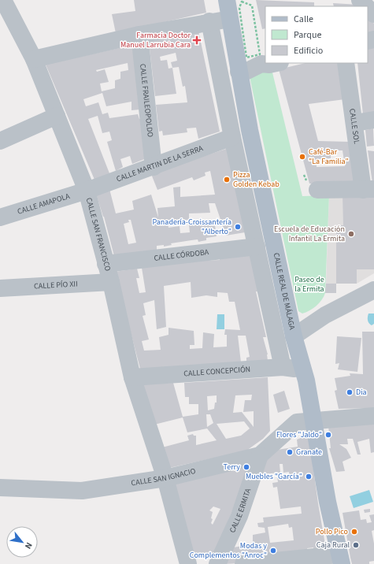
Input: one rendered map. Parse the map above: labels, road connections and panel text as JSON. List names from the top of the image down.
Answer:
{
  "streets": {
    "main road": ["CALLE REAL DE MÁLAGA"],
    "street": [
      "CALLE FRAILEOPOLDO",
      "CALLE SOL",
      "CALLE MARTIN DE LA SERRA",
      "CALLE AMAPOLA",
      "CALLE SAN FRANCISCO",
      "CALLE CÓRDOBA",
      "CALLE PÍO XII",
      "CALLE CONCEPCIÓN",
      "CALLE SAN IGNACIO",
      "CALLE ERMITA"
    ]
  },
  "crossings": [
    ["CALLE FRAILEOPOLDO", "CALLE MARTIN DE LA SERRA"],
    ["CALLE MARTIN DE LA SERRA", "CALLE AMAPOLA"],
    ["CALLE MARTIN DE LA SERRA", "CALLE SAN FRANCISCO"],
    ["CALLE AMAPOLA", "CALLE SAN FRANCISCO"],
    ["CALLE SAN FRANCISCO", "CALLE CÓRDOBA"],
    ["CALLE SAN FRANCISCO", "CALLE PÍO XII"],
    ["CALLE SAN FRANCISCO", "CALLE CONCEPCIÓN"],
    ["CALLE SAN FRANCISCO", "CALLE SAN IGNACIO"],
    ["CALLE REAL DE MÁLAGA", "CALLE CONCEPCIÓN"],
    ["CALLE REAL DE MÁLAGA", "CALLE SAN IGNACIO"],
    ["CALLE SAN IGNACIO", "CALLE ERMITA"]
  ],
  "parks": ["Paseo de la Ermita"],
  "places": {
    "health": ["Farmacia Doctor Manuel Larrubia Cara"],
    "other": [
      "Café-Bar \"La Familia\"",
      "Pizza Golden Kebab",
      "Panadería-Croissantería \"Alberto\"",
      "Escuela de Educación Infantil La Ermita",
      "Dia",
      "Flores \"Jaldo\"",
      "Granate",
      "Terry",
      "Muebles \"García\"",
      "Pollo Pico",
      "Caja Rural",
      "Modas y Complementos \"Anroc\""
    ]
  },
  "legend": ["Calle", "Parque", "Edificio"],
  "north": "bottom right"
}
